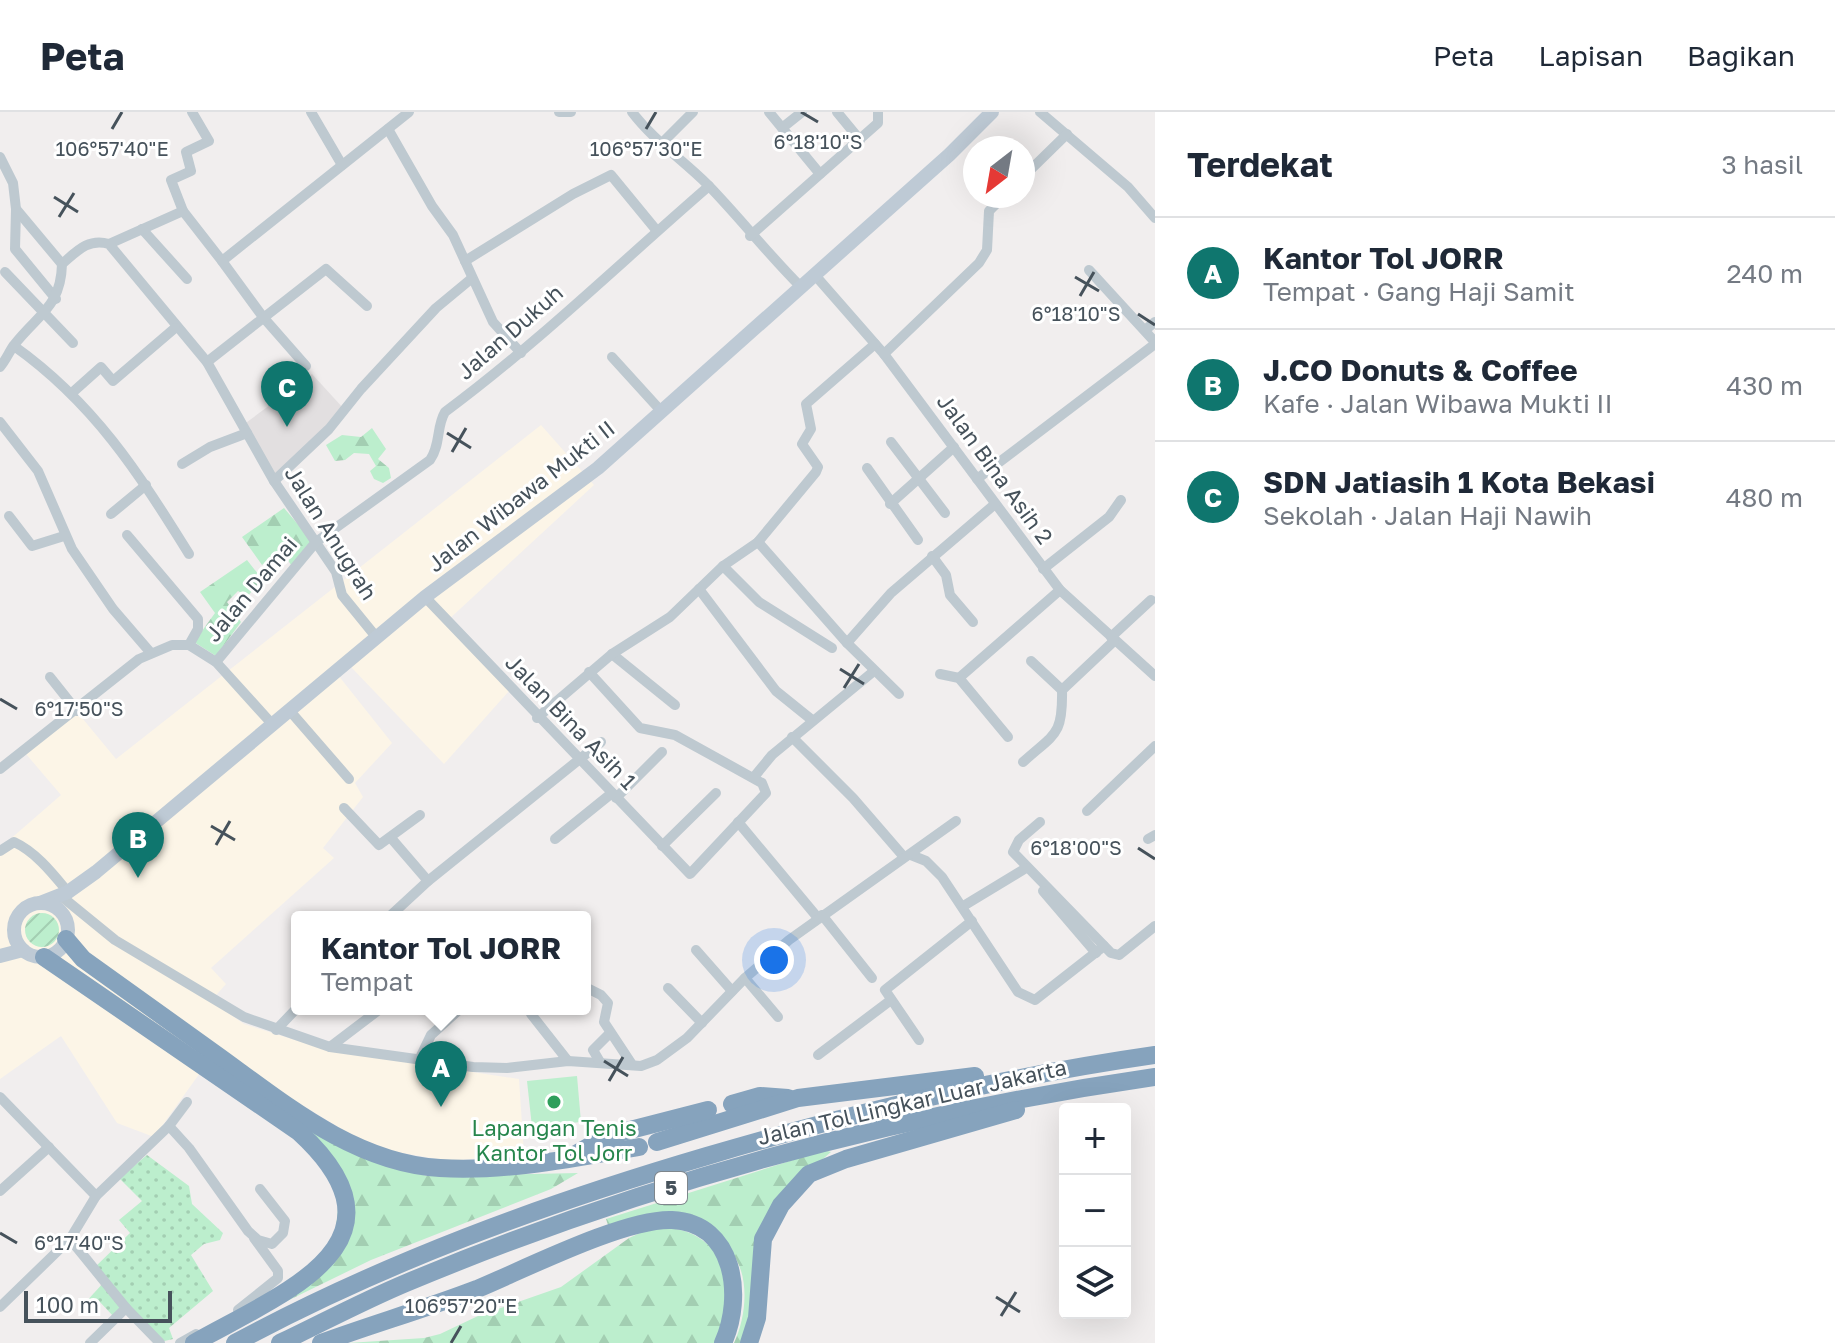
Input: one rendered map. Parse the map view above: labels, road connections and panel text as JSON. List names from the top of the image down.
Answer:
{
  "streets": {
    "highway": ["Jalan Tol Lingkar Luar Jakarta", "5"],
    "main road": ["Jalan Wibawa Mukti II"],
    "street": [
      "Jalan Dukuh",
      "Jalan Bina Asih 2",
      "Jalan Anugrah",
      "Jalan Damai",
      "Jalan Bina Asih 1"
    ]
  },
  "crossings": [
    ["Jalan Dukuh", "Jalan Anugrah"],
    ["Jalan Dukuh", "Jalan Damai"],
    ["Jalan Bina Asih 2", "Jalan Wibawa Mukti II"],
    ["Jalan Wibawa Mukti II", "Jalan Anugrah"],
    ["Jalan Wibawa Mukti II", "Jalan Bina Asih 1"],
    ["Jalan Anugrah", "Jalan Damai"]
  ],
  "places": ["Lapangan Tenis Kantor Tol Jorr"],
  "scale_bar": "100 m",
  "north": "bottom left",
  "page": {
    "header": "Peta",
    "nav": ["Peta", "Lapisan", "Bagikan"],
    "heading": ["Terdekat", "3 hasil"],
    "list": [
      {
        "mark": "A",
        "name": "Kantor Tol JORR",
        "note": "Tempat · Gang Haji Samit",
        "value": "240 m"
      },
      {
        "mark": "B",
        "name": "J.CO Donuts & Coffee",
        "note": "Kafe · Jalan Wibawa Mukti II",
        "value": "430 m"
      },
      {
        "mark": "C",
        "name": "SDN Jatiasih 1 Kota Bekasi",
        "note": "Sekolah · Jalan Haji Nawih",
        "value": "480 m"
      }
    ],
    "pins": ["C", "B", "A"],
    "popup": ["Kantor Tol JORR", "Tempat"],
    "map_buttons": ["+", "−"],
    "scale": "100 m"
  },
  "coordinates": [
    "6°18'10\"S",
    "106°57'40\"E",
    "106°57'30\"E",
    "6°17'50\"S",
    "6°18'00\"S",
    "6°17'40\"S",
    "106°57'20\"E"
  ]
}
